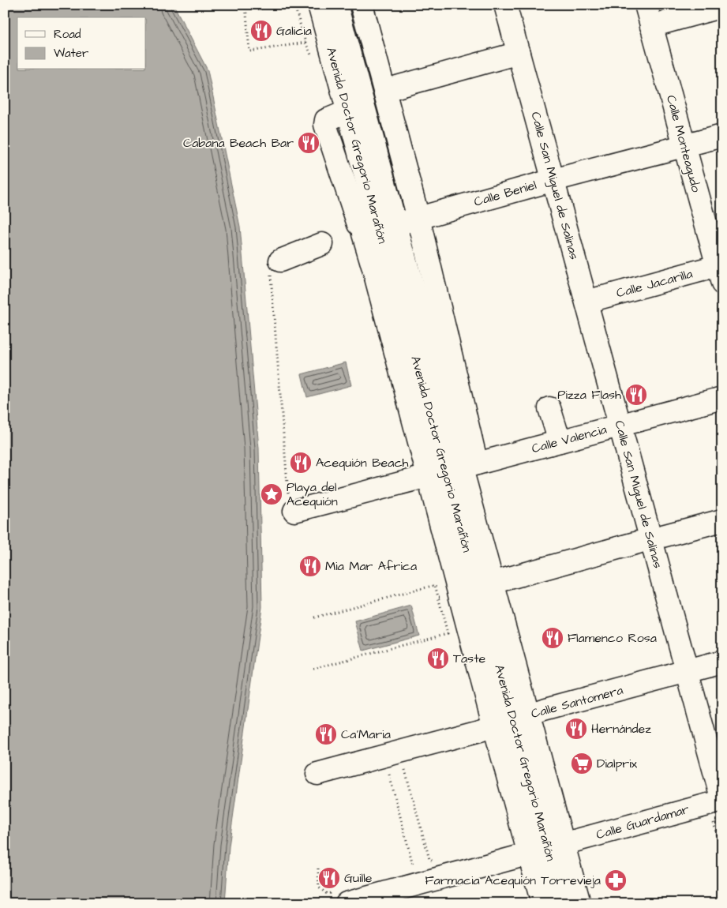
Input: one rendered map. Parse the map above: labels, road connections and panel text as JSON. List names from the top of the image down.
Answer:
{
  "streets": {
    "street": [
      "Calle Monteagudo",
      "Avenida Doctor Gregorio Marañón",
      "Calle San Miguel de Salinas",
      "Calle Beniel",
      "Calle Jacarilla",
      "Calle Valencia",
      "Calle Santomera",
      "Calle Guardamar"
    ]
  },
  "crossings": [
    ["Calle Monteagudo", "Calle Beniel"],
    ["Calle Monteagudo", "Calle Jacarilla"],
    ["Avenida Doctor Gregorio Marañón", "Calle Beniel"],
    ["Avenida Doctor Gregorio Marañón", "Calle Valencia"],
    ["Avenida Doctor Gregorio Marañón", "Calle Santomera"],
    ["Avenida Doctor Gregorio Marañón", "Calle Guardamar"],
    ["Calle San Miguel de Salinas", "Calle Beniel"],
    ["Calle San Miguel de Salinas", "Calle Jacarilla"],
    ["Calle San Miguel de Salinas", "Calle Valencia"],
    ["Calle San Miguel de Salinas", "Calle Santomera"],
    ["Calle San Miguel de Salinas", "Calle Guardamar"]
  ],
  "places": {
    "restaurant": [
      "Galicia",
      "Cabana Beach Bar",
      "Pizza Flash",
      "Acequión Beach",
      "Mia Mar Africa",
      "Flamenco Rosa",
      "Taste",
      "Hernández",
      "Ca'Maria",
      "Guille"
    ],
    "place": ["Playa del Acequión"],
    "supermarket": ["Dialprix"],
    "pharmacy": ["Farmacia Acequión Torrevieja"]
  },
  "legend": ["Road", "Water"]
}
